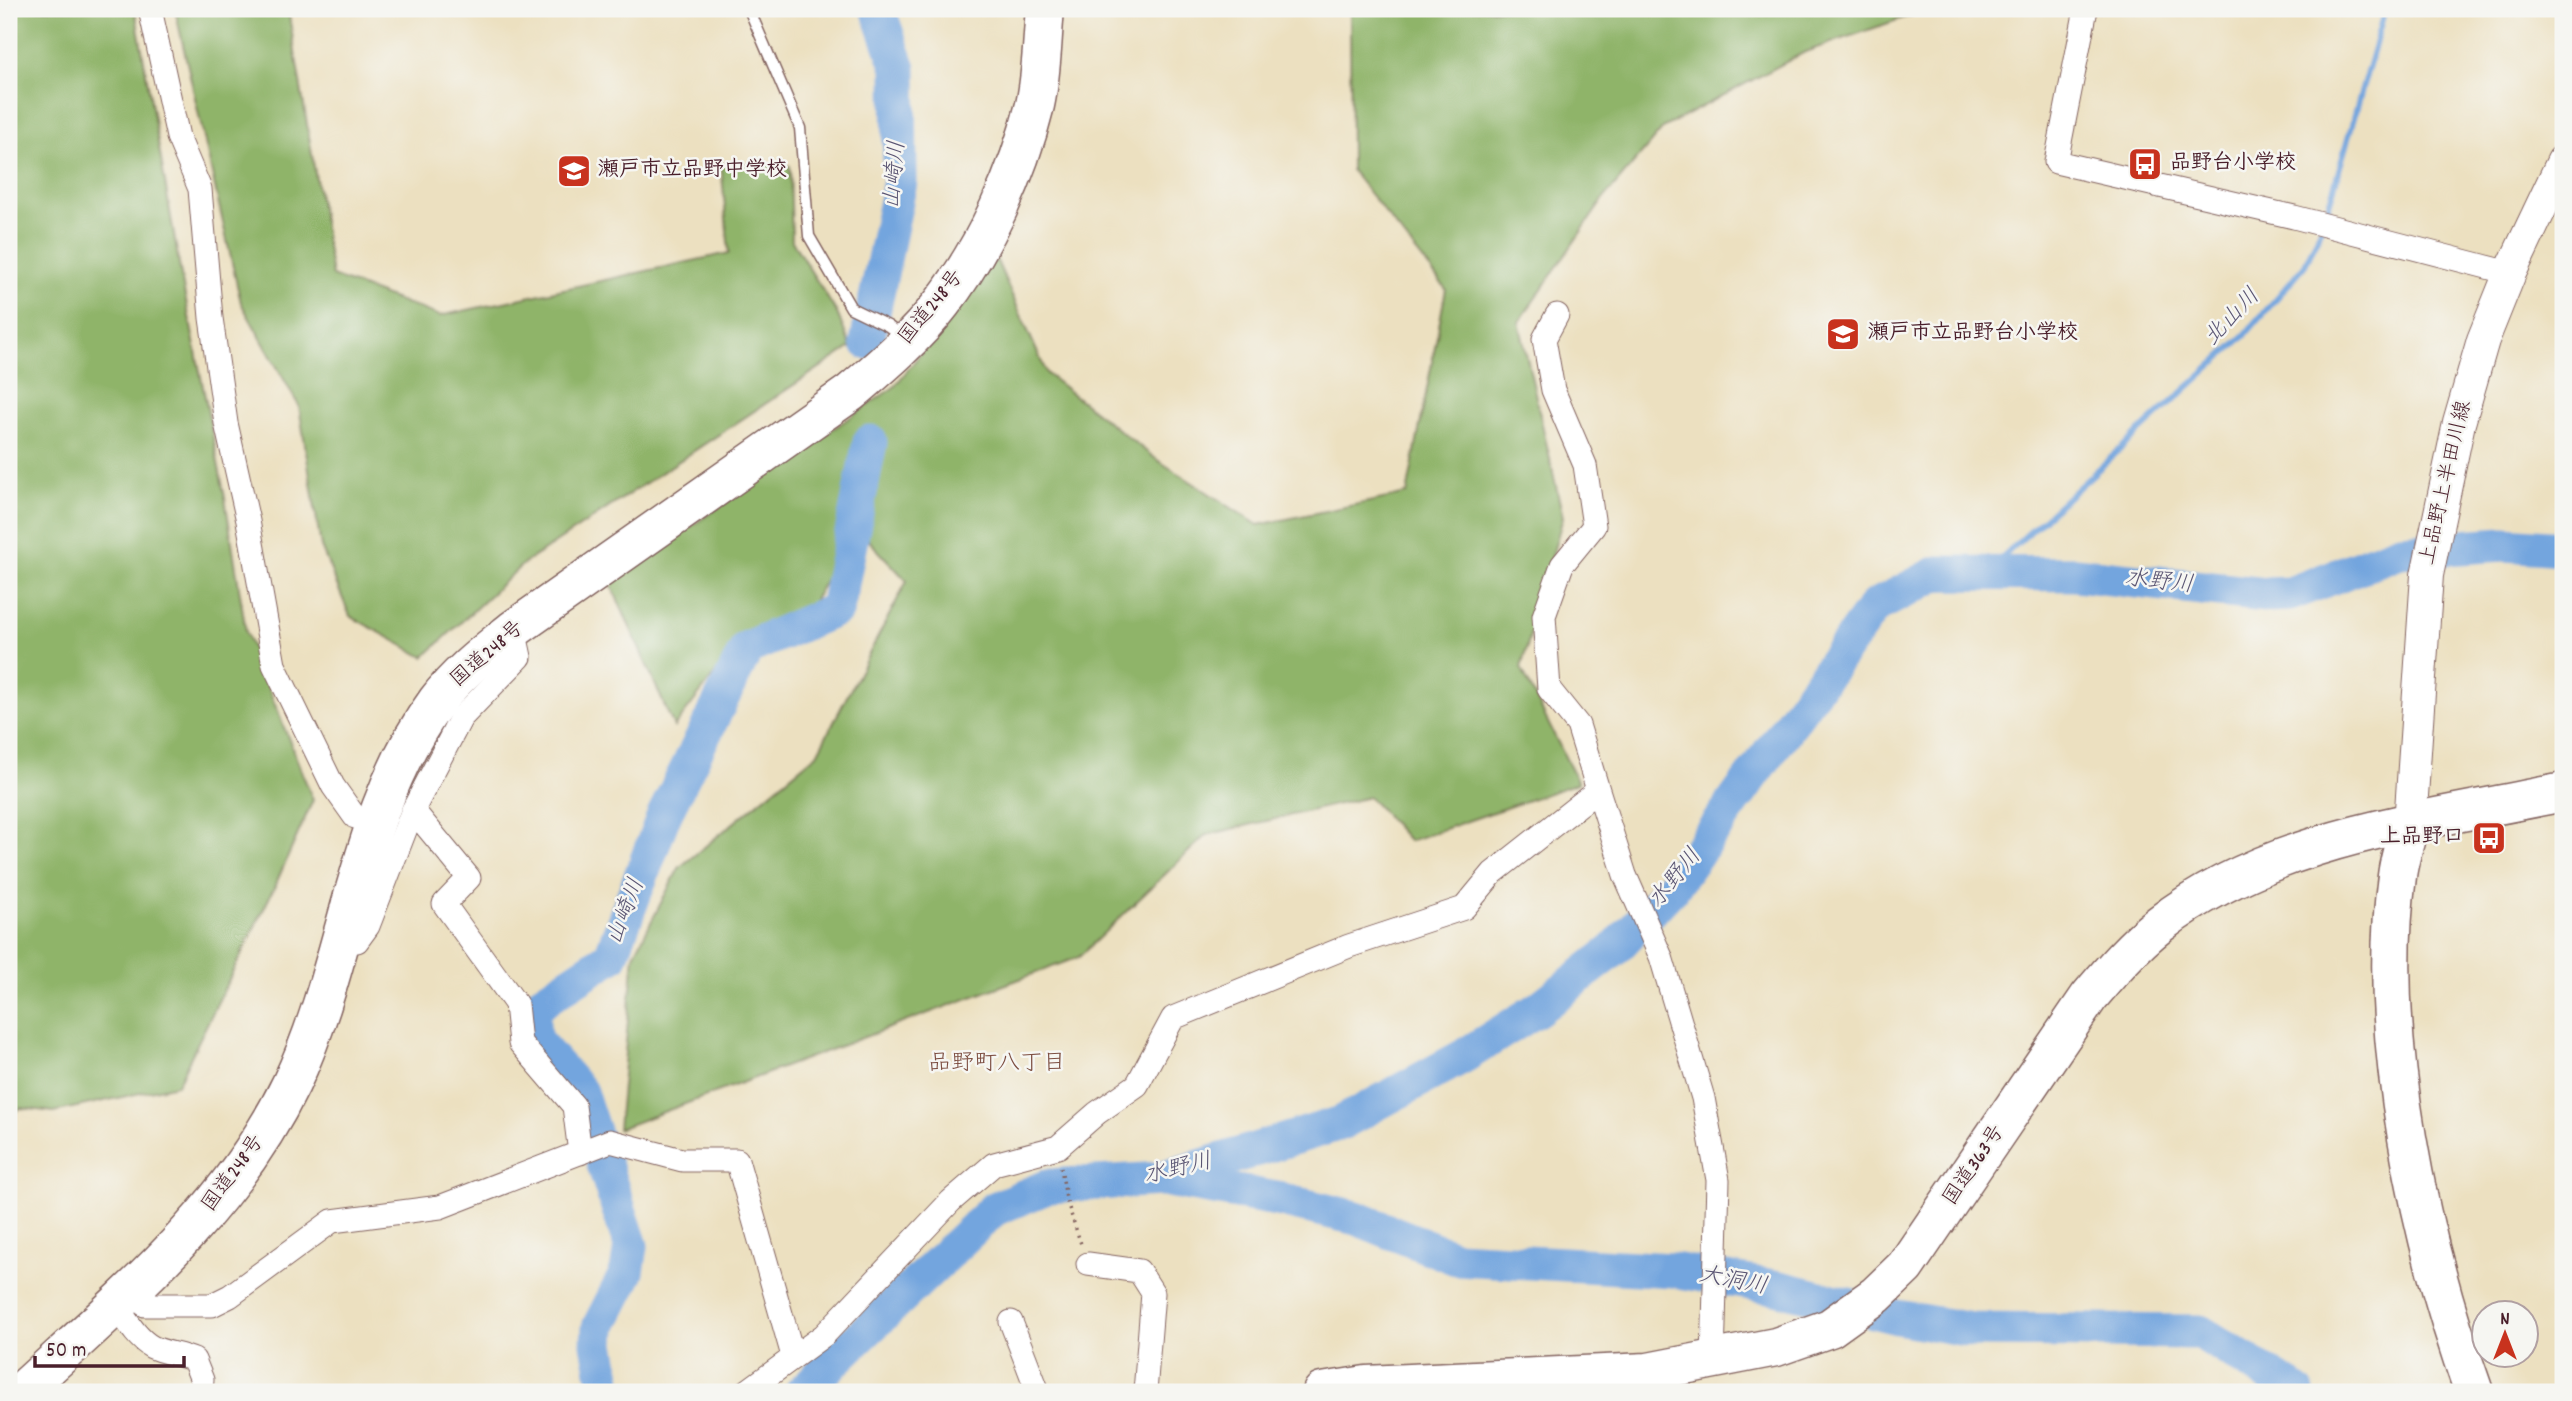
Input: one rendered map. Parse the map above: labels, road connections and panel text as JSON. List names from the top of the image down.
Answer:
{
  "streets": {
    "highway": ["国道248号", "国道363号"],
    "street": ["上品野上半田川線"]
  },
  "crossings": [
    ["上品野上半田川線", "国道363号"]
  ],
  "districts": ["品野町八丁目"],
  "water": [
    "山崎川",
    "北山川",
    "水野川",
    "大洞川"
  ],
  "places": {
    "bus stop": ["品野台小学校", "上品野口"],
    "school or university": ["瀬戸市立品野中学校", "瀬戸市立品野台小学校"]
  },
  "scale_bar": "50 m",
  "north": "top"
}
